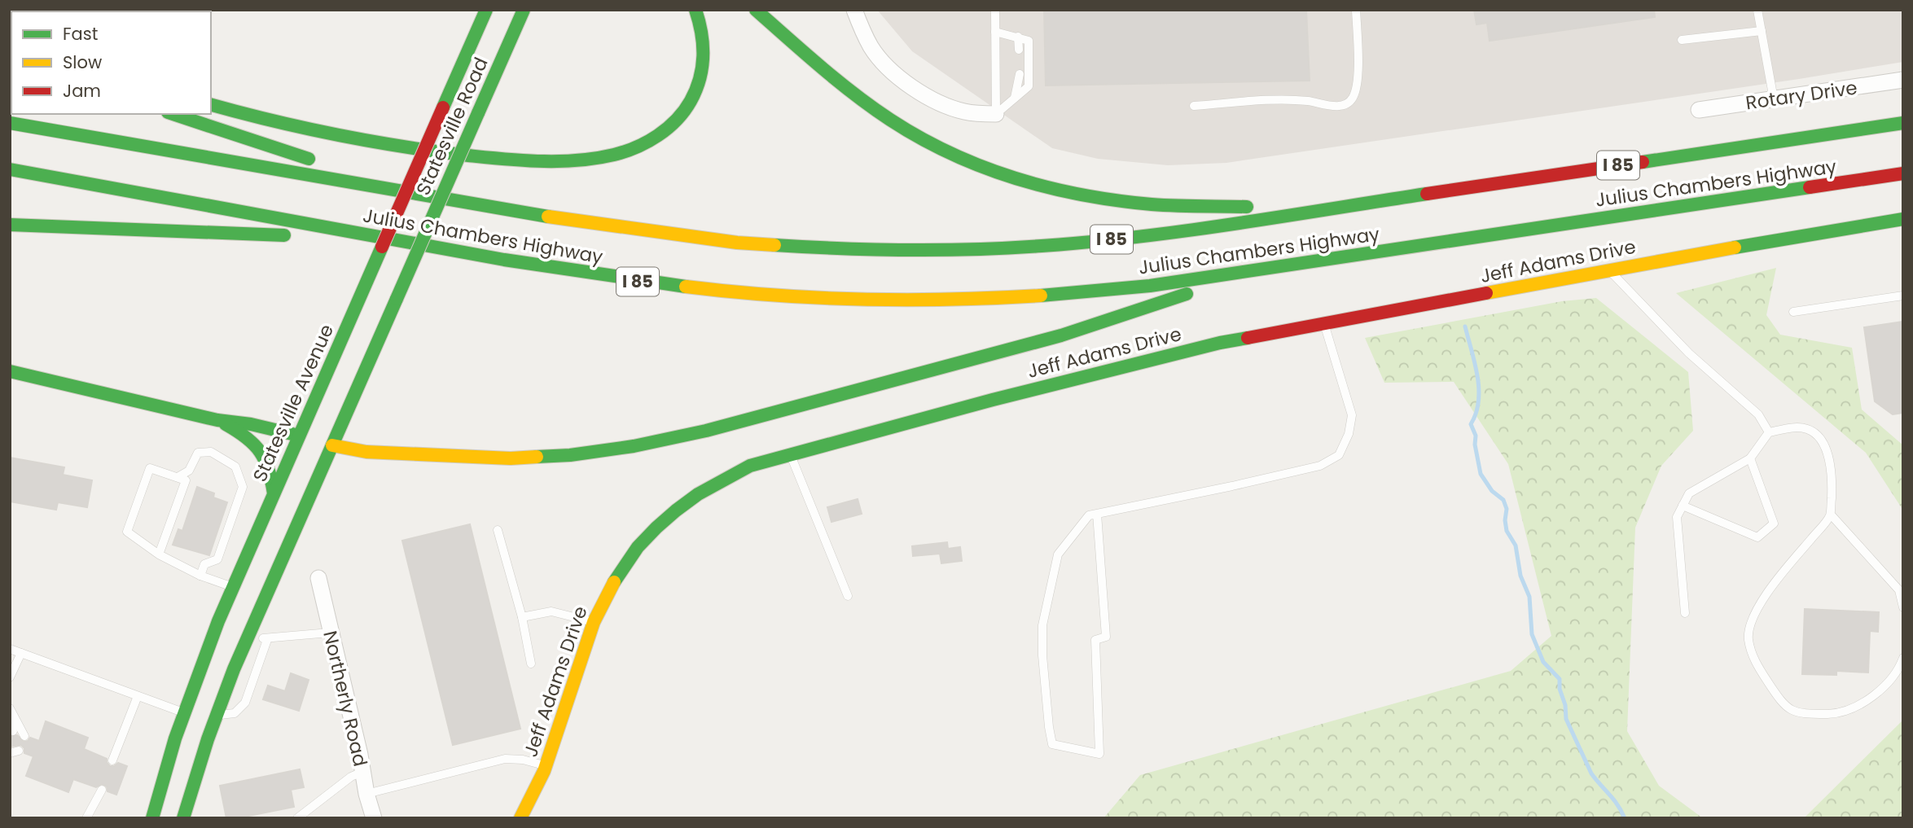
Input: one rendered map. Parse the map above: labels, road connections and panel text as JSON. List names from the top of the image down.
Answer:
{
  "streets": {
    "main road": [
      "Statesville Road",
      "I 85",
      "Julius Chambers Highway",
      "Jeff Adams Drive",
      "Statesville Avenue"
    ],
    "street": ["Rotary Drive", "Northerly Road"]
  },
  "legend": ["Fast", "Slow", "Jam"]
}
